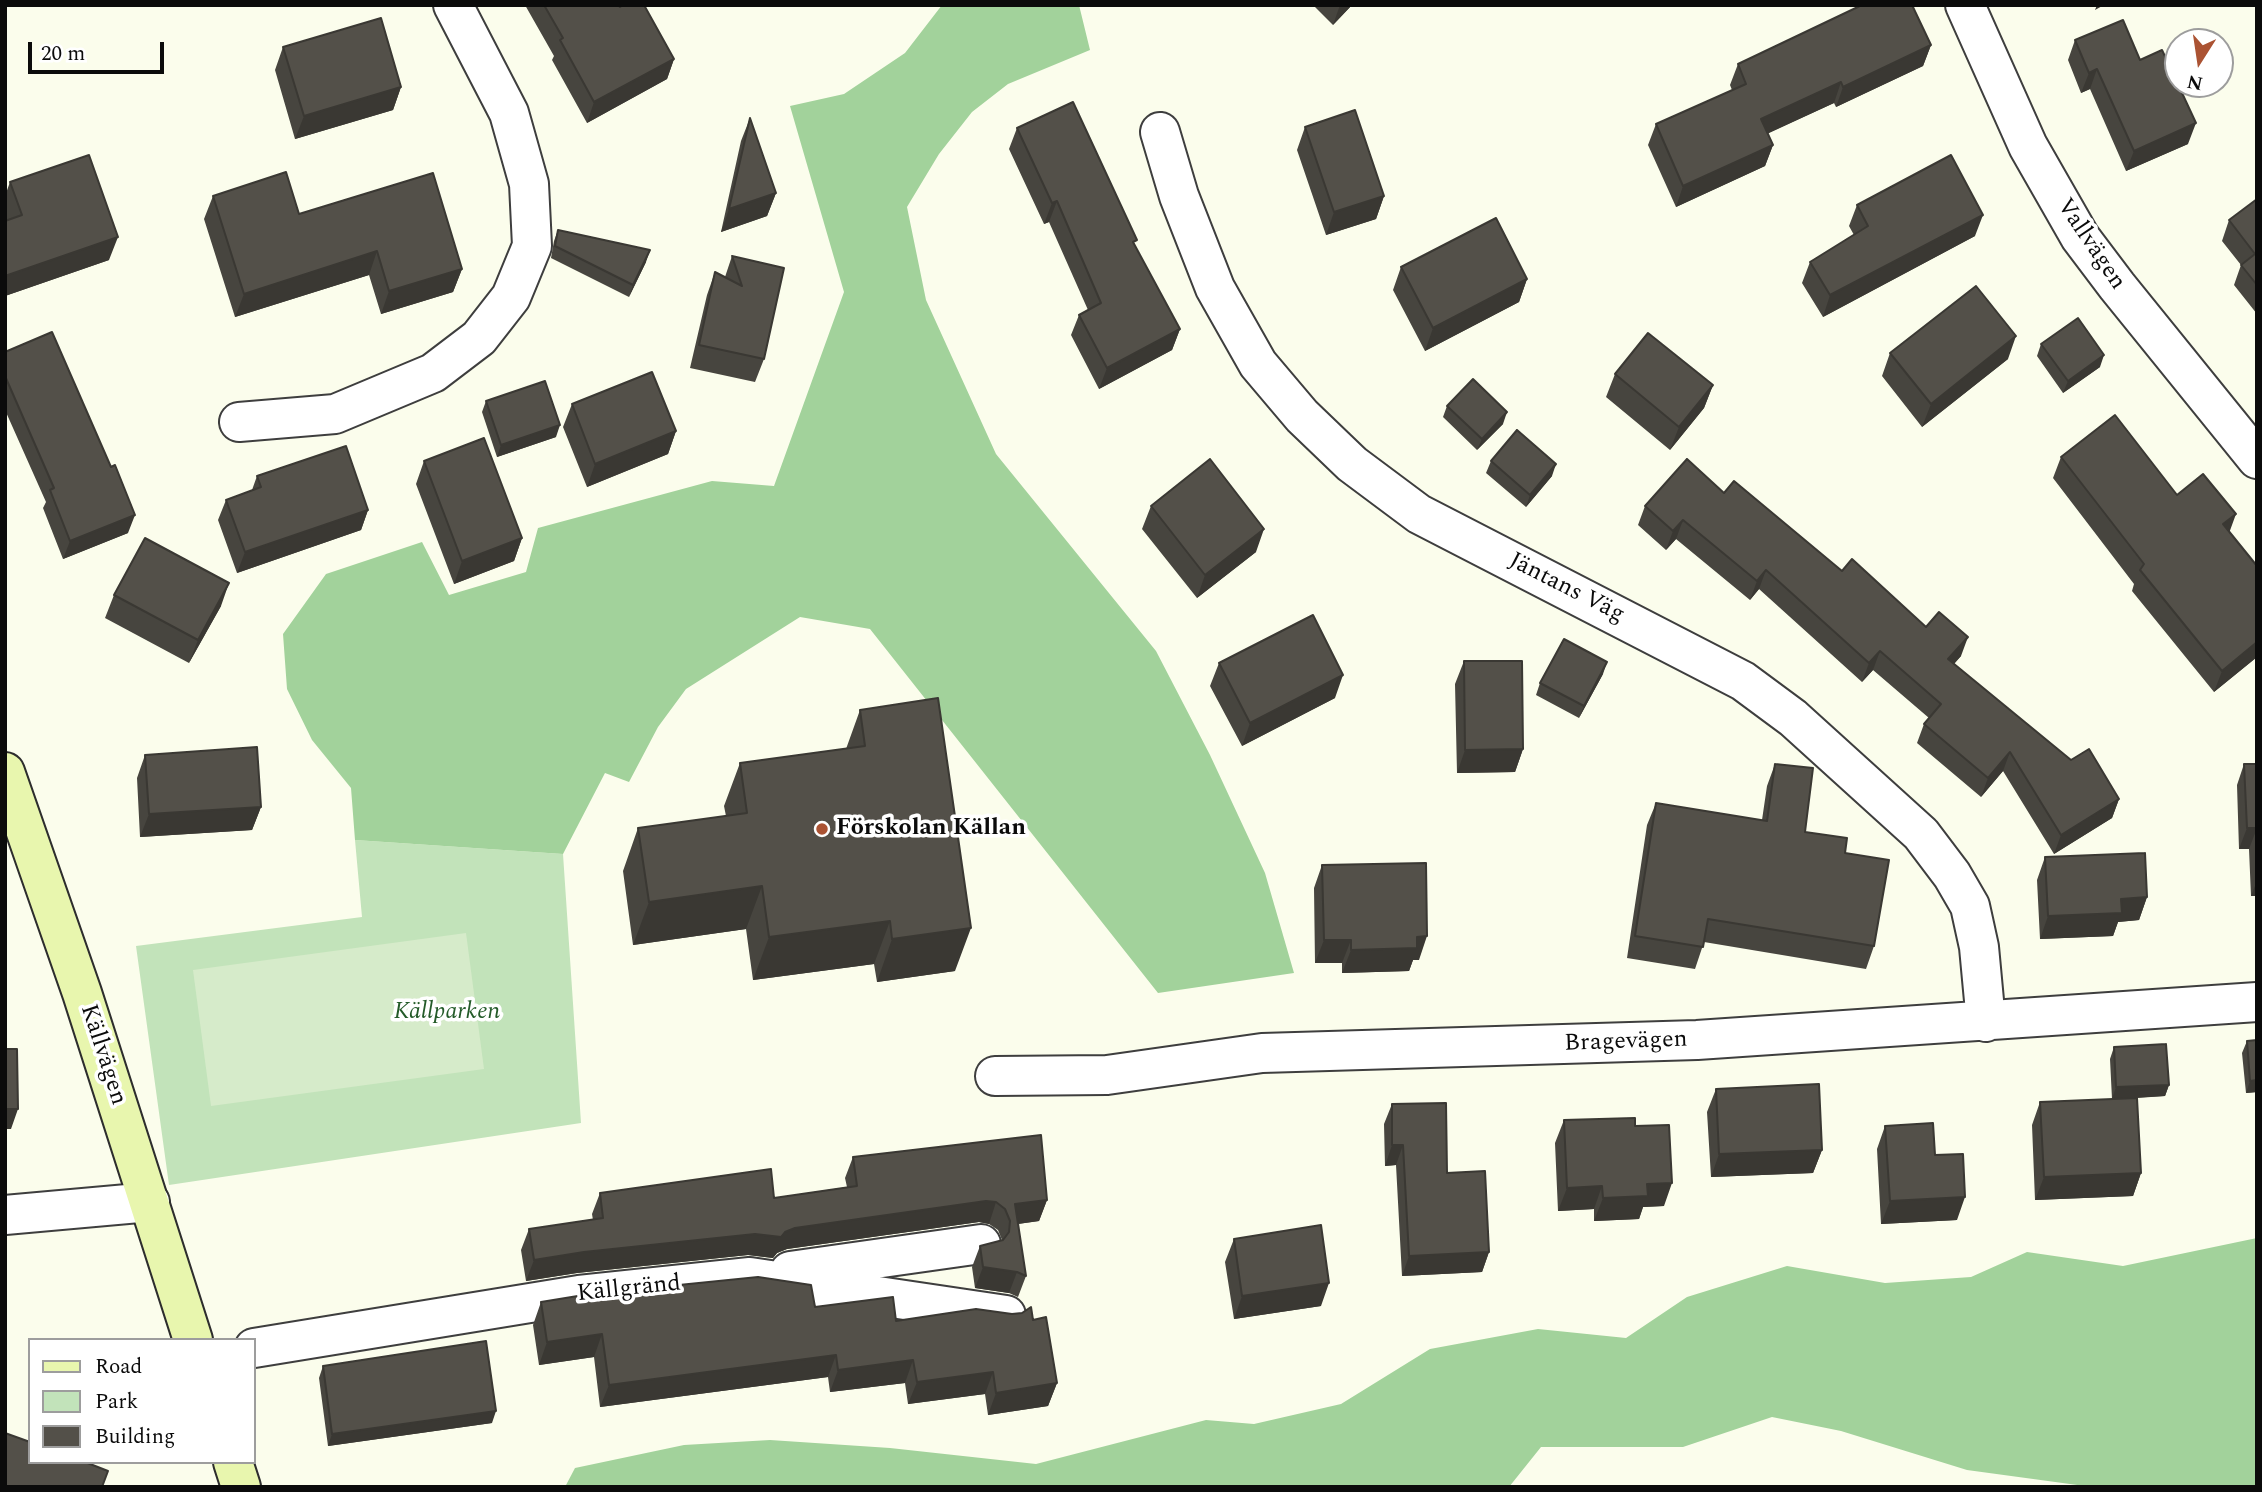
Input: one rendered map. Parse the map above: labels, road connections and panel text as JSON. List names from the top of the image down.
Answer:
{
  "streets": {
    "street": [
      "Vallvägen",
      "Jäntans Väg",
      "Bragevägen",
      "Källvägen",
      "Källgränd"
    ]
  },
  "crossings": [
    ["Jäntans Väg", "Bragevägen"]
  ],
  "parks": ["Källparken"],
  "places": ["Förskolan Källan"],
  "legend": ["Road", "Park", "Building"],
  "scale_bar": "20 m",
  "north": "bottom"
}
